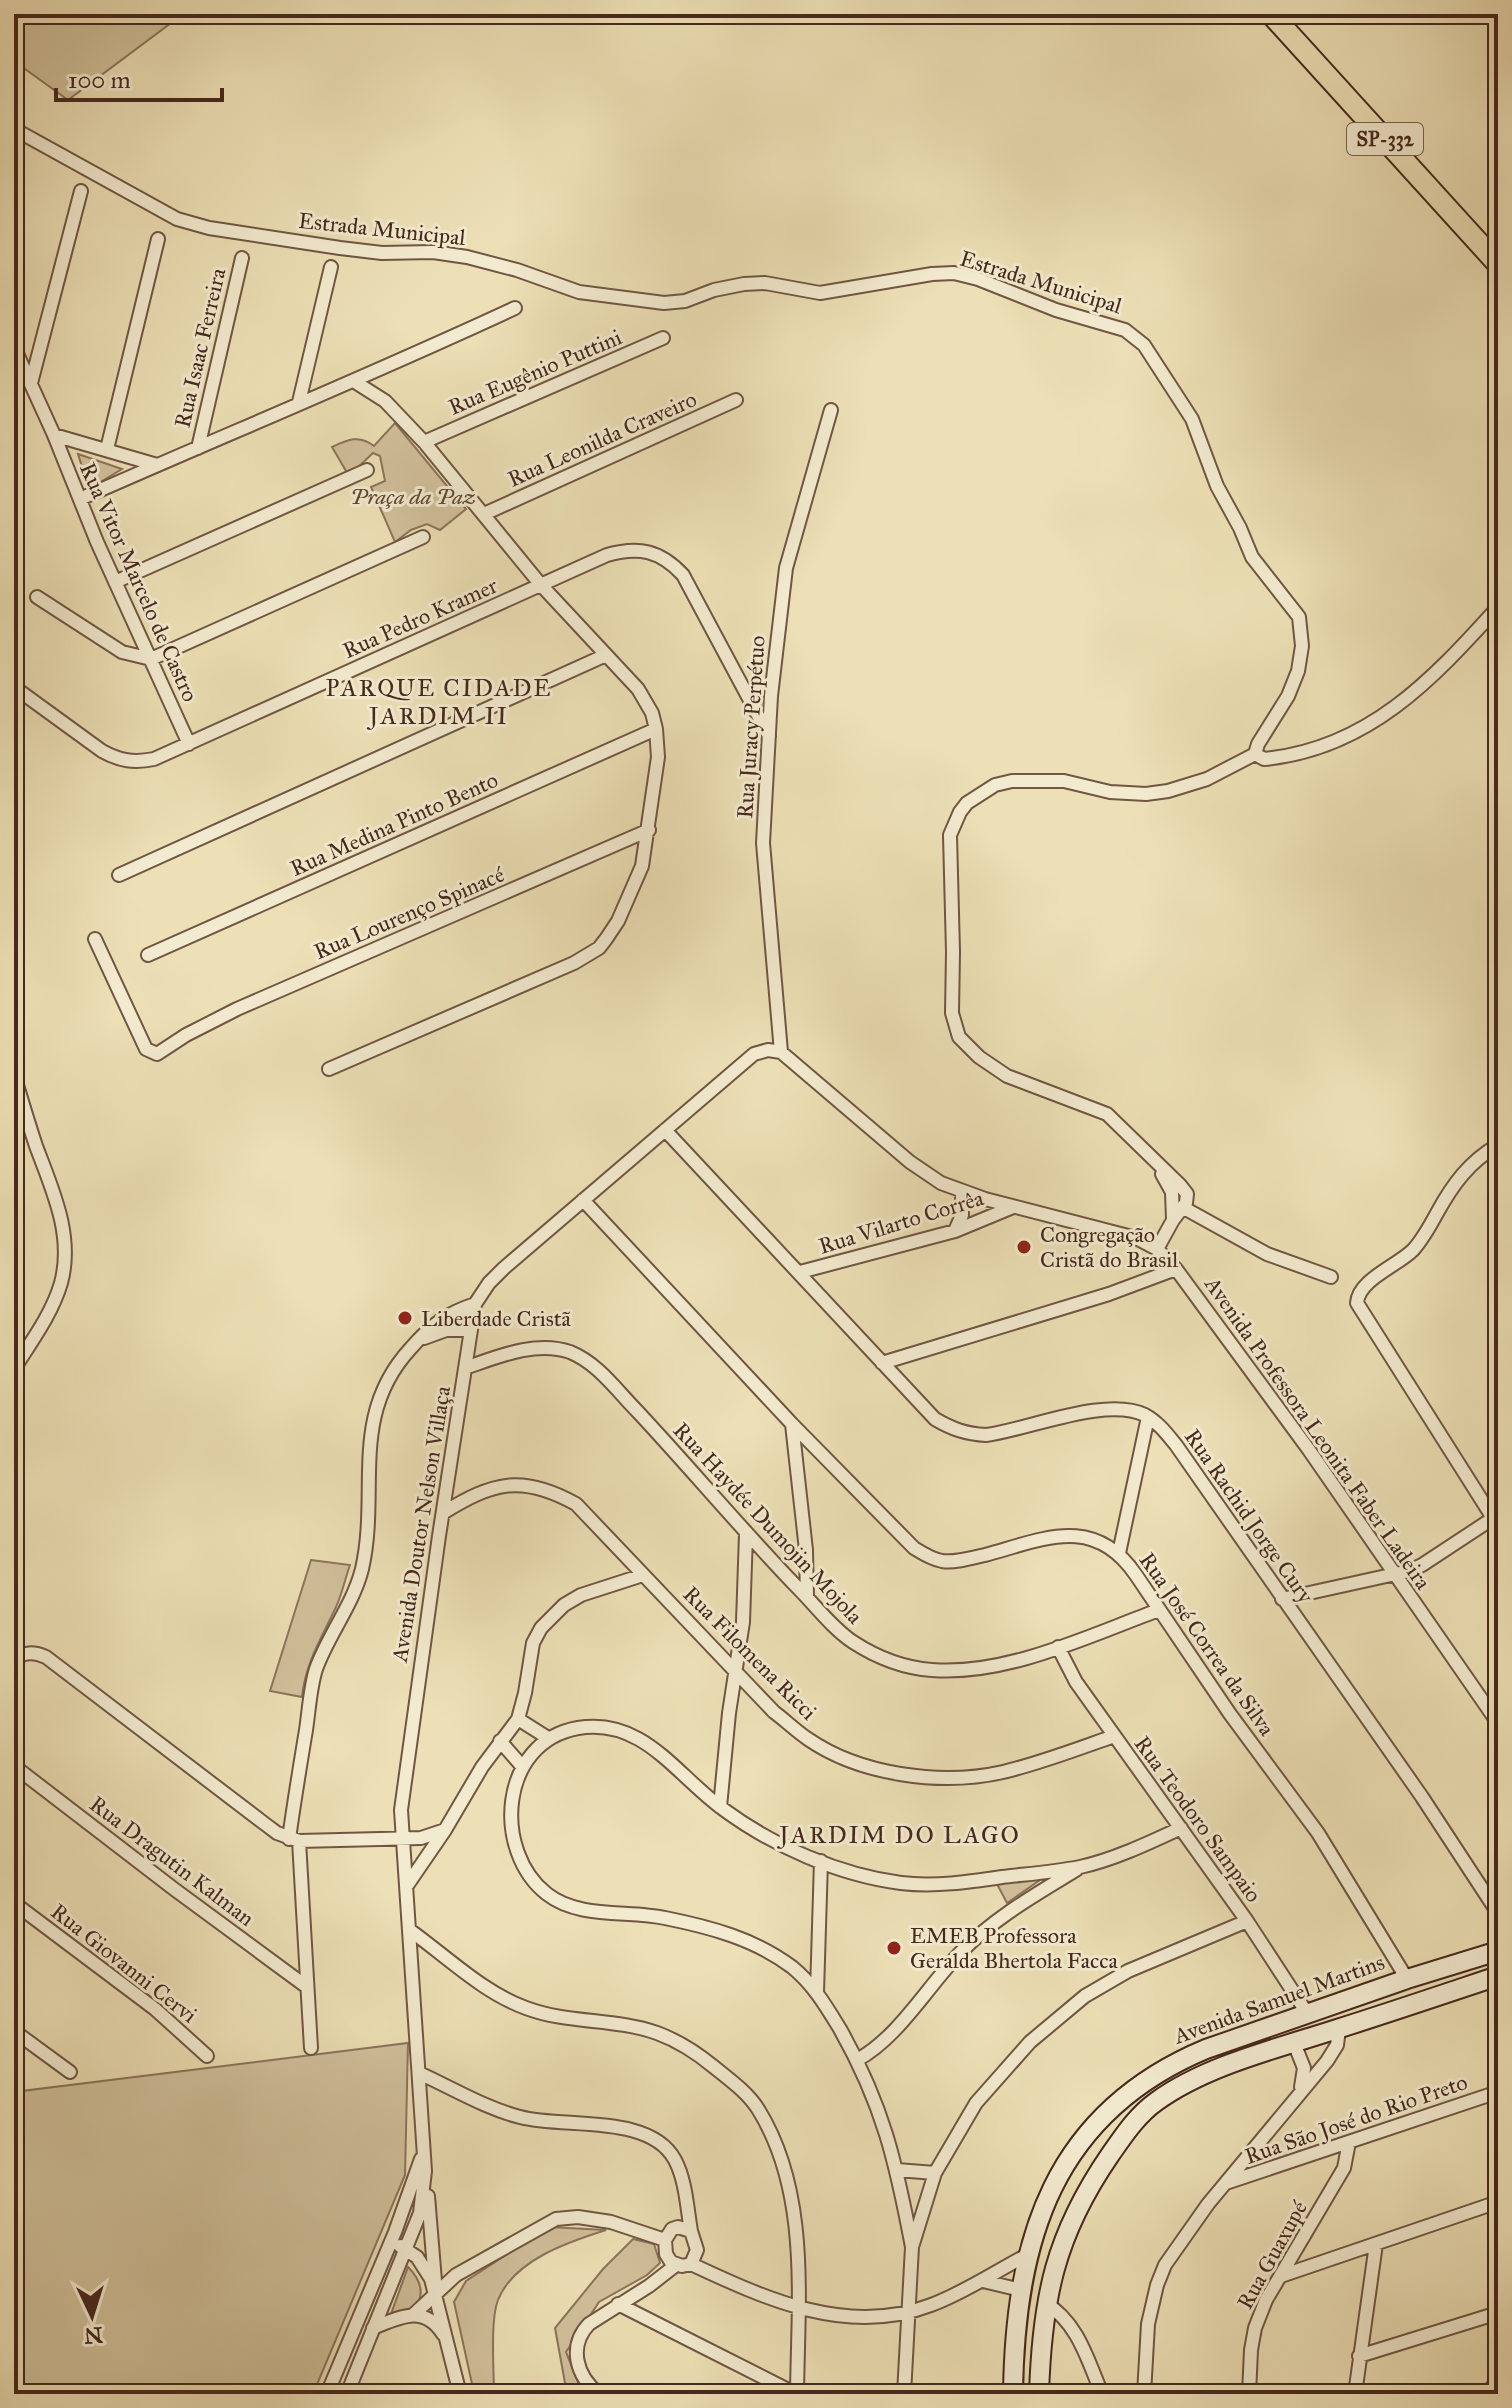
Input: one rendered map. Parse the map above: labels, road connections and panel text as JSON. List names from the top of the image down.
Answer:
{
  "streets": {
    "main road": ["SP-332", "Avenida Samuel Martins"],
    "street": [
      "Estrada Municipal",
      "Rua Isaac Ferreira",
      "Rua Eugênio Puttini",
      "Rua Leonilda Craveiro",
      "Rua Vitor Marcelo de Castro",
      "Rua Pedro Kramer",
      "Rua Juracy Perpétuo",
      "Rua Medina Pinto Bento",
      "Rua Lourenço Spinacé",
      "Rua Vilarto Corrêa",
      "Avenida Professora Leonita Faber Ladeira",
      "Rua Rachid Jorge Cury",
      "Rua Haydée Dumojin Mojola",
      "Avenida Doutor Nelson Villaça",
      "Rua José Correa da Silva",
      "Rua Filomena Ricci",
      "Rua Teodoro Sampaio",
      "Rua Dragutin Kalman",
      "Rua Giovanni Cervi",
      "Rua São José do Rio Preto",
      "Rua Guaxupé"
    ]
  },
  "crossings": [
    ["Rua Vitor Marcelo de Castro", "Rua Pedro Kramer"],
    ["Rua Pedro Kramer", "Rua Juracy Perpétuo"],
    ["Rua Juracy Perpétuo", "Avenida Professora Leonita Faber Ladeira"],
    ["Rua Juracy Perpétuo", "Avenida Doutor Nelson Villaça"],
    ["Rua Vilarto Corrêa", "Avenida Professora Leonita Faber Ladeira"],
    ["Avenida Professora Leonita Faber Ladeira", "Avenida Doutor Nelson Villaça"],
    ["Rua Haydée Dumojin Mojola", "Avenida Doutor Nelson Villaça"],
    ["Rua Haydée Dumojin Mojola", "Rua José Correa da Silva"],
    ["Rua Haydée Dumojin Mojola", "Rua Teodoro Sampaio"],
    ["Avenida Doutor Nelson Villaça", "Rua José Correa da Silva"],
    ["Avenida Doutor Nelson Villaça", "Rua Filomena Ricci"],
    ["Rua José Correa da Silva", "Avenida Samuel Martins"],
    ["Rua Filomena Ricci", "Rua Teodoro Sampaio"],
    ["Rua Teodoro Sampaio", "Avenida Samuel Martins"],
    ["Rua São José do Rio Preto", "Rua Guaxupé"]
  ],
  "districts": ["PARQUE CIDADE JARDIM II", "JARDIM DO LAGO"],
  "parks": ["Praça da Paz"],
  "places": ["Congregação Cristã do Brasil", "Liberdade Cristã", "EMEB Professora Geralda Bhertola Facca"],
  "scale_bar": "100 m",
  "north": "bottom"
}
